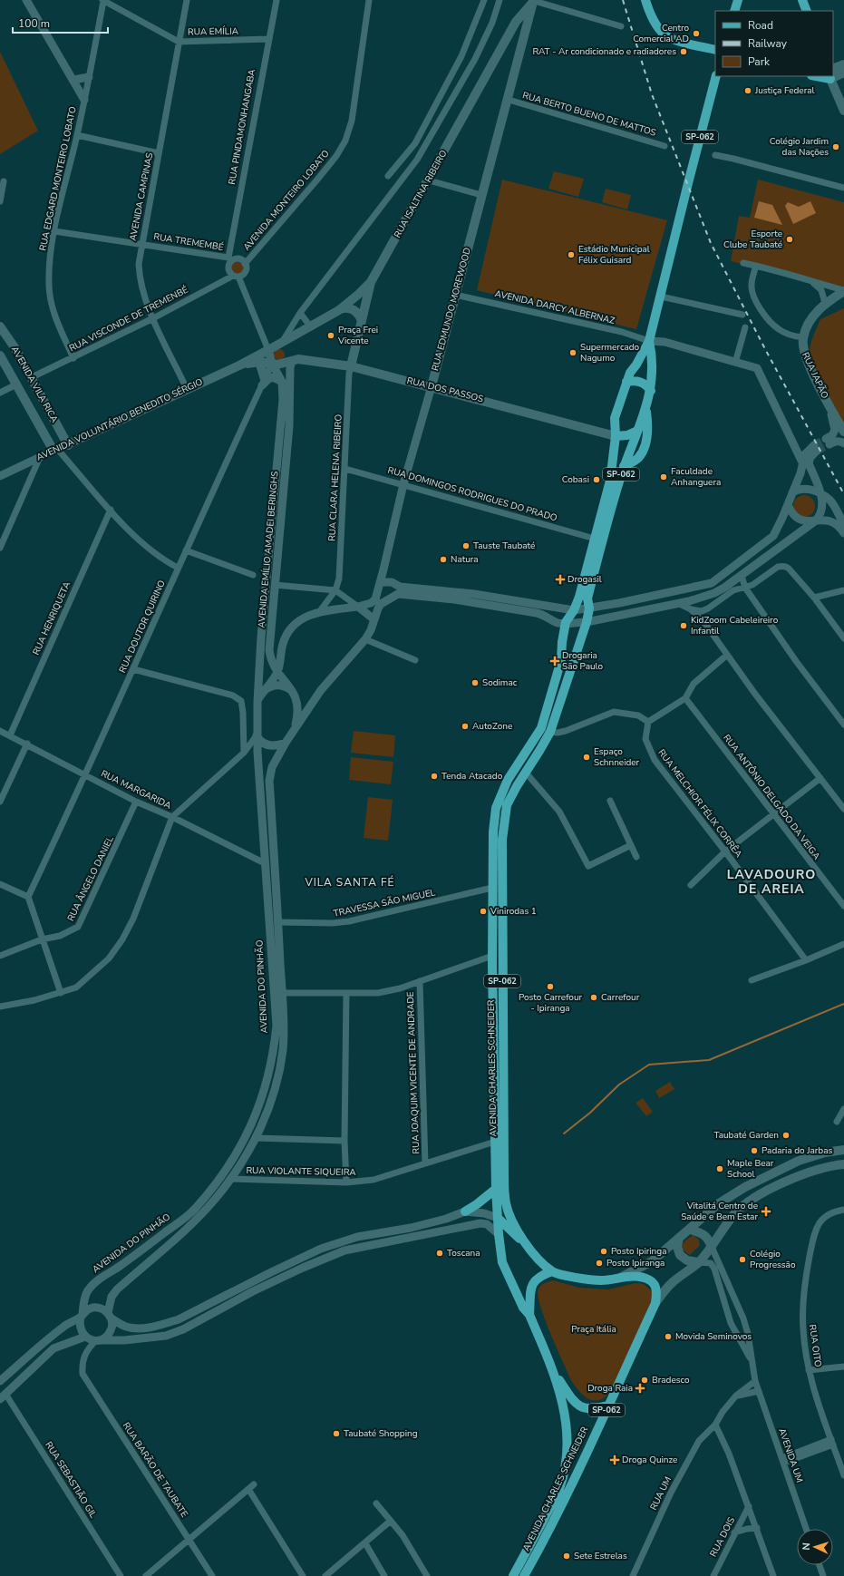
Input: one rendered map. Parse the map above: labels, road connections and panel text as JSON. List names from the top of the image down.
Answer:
{
  "streets": {
    "main road": [
      "SP-062",
      "RUA ISALTINA RIBEIRO",
      "RUA EDMUNDO MOREWOOD",
      "RUA JAPÃO",
      "AVENIDA VILA RICA",
      "RUA DOS PASSOS",
      "AVENIDA VOLUNTÁRIO BENEDITO SÉRGIO",
      "AVENIDA CHARLES SCHNEIDER"
    ],
    "street": [
      "RUA EMÍLIA",
      "RUA BERTO BUENO DE MATTOS",
      "RUA PINDAMONHANGABA",
      "RUA EDGARD MONTEIRO LOBATO",
      "AVENIDA CAMPINAS",
      "AVENIDA MONTEIRO LOBATO",
      "RUA TREMEMBÉ",
      "AVENIDA DARCY ALBERNAZ",
      "RUA VISCONDE DE TREMENBÉ",
      "RUA CLARA HELENA RIBEIRO",
      "RUA DOMINGOS RODRIGUES DO PRADO",
      "AVENIDA EMÍLIO AMADEI BERINGHS",
      "RUA HENRIQUETA",
      "RUA DOUTOR QUIRINO",
      "RUA MARGARIDA",
      "RUA ANTÔNIO DELGADO DA VEIGA",
      "RUA MELCHIOR FÉLIX CORRÊA",
      "RUA ÂNGELO DANIEL",
      "TRAVESSA SÃO MIGUEL",
      "AVENIDA DO PINHÃO",
      "RUA JOAQUIM VICENTE DE ANDRADE",
      "RUA VIOLANTE SIQUEIRA",
      "RUA OITO",
      "AVENIDA UM",
      "RUA BARÃO DE TAUBATE",
      "RUA SEBASTIÃO GIL",
      "RUA UM",
      "RUA DOIS"
    ]
  },
  "crossings": [
    ["RUA EMÍLIA", "RUA PINDAMONHANGABA"],
    ["RUA EMÍLIA", "RUA EDGARD MONTEIRO LOBATO"],
    ["RUA EMÍLIA", "AVENIDA CAMPINAS"],
    ["RUA BERTO BUENO DE MATTOS", "RUA EDMUNDO MOREWOOD"],
    ["RUA PINDAMONHANGABA", "RUA ISALTINA RIBEIRO"],
    ["RUA PINDAMONHANGABA", "AVENIDA MONTEIRO LOBATO"],
    ["RUA PINDAMONHANGABA", "RUA TREMEMBÉ"],
    ["RUA PINDAMONHANGABA", "RUA VISCONDE DE TREMENBÉ"],
    ["RUA PINDAMONHANGABA", "RUA DOS PASSOS"],
    ["RUA PINDAMONHANGABA", "AVENIDA VOLUNTÁRIO BENEDITO SÉRGIO"],
    ["RUA PINDAMONHANGABA", "RUA DOUTOR QUIRINO"],
    ["SP-062", "AVENIDA CHARLES SCHNEIDER"],
    ["RUA EDGARD MONTEIRO LOBATO", "RUA TREMEMBÉ"],
    ["RUA EDGARD MONTEIRO LOBATO", "RUA VISCONDE DE TREMENBÉ"],
    ["RUA ISALTINA RIBEIRO", "RUA EDMUNDO MOREWOOD"],
    ["RUA ISALTINA RIBEIRO", "AVENIDA VOLUNTÁRIO BENEDITO SÉRGIO"],
    ["AVENIDA CAMPINAS", "RUA TREMEMBÉ"],
    ["AVENIDA CAMPINAS", "RUA VISCONDE DE TREMENBÉ"],
    ["AVENIDA CAMPINAS", "AVENIDA VOLUNTÁRIO BENEDITO SÉRGIO"],
    ["AVENIDA MONTEIRO LOBATO", "RUA TREMEMBÉ"],
    ["AVENIDA MONTEIRO LOBATO", "RUA VISCONDE DE TREMENBÉ"],
    ["RUA TREMEMBÉ", "RUA VISCONDE DE TREMENBÉ"],
    ["AVENIDA DARCY ALBERNAZ", "RUA EDMUNDO MOREWOOD"],
    ["AVENIDA DARCY ALBERNAZ", "AVENIDA CHARLES SCHNEIDER"],
    ["RUA EDMUNDO MOREWOOD", "RUA DOS PASSOS"],
    ["RUA EDMUNDO MOREWOOD", "RUA DOMINGOS RODRIGUES DO PRADO"],
    ["RUA VISCONDE DE TREMENBÉ", "AVENIDA VILA RICA"],
    ["AVENIDA VILA RICA", "AVENIDA VOLUNTÁRIO BENEDITO SÉRGIO"],
    ["RUA DOS PASSOS", "AVENIDA VOLUNTÁRIO BENEDITO SÉRGIO"],
    ["RUA DOS PASSOS", "RUA CLARA HELENA RIBEIRO"],
    ["RUA DOS PASSOS", "AVENIDA EMÍLIO AMADEI BERINGHS"],
    ["RUA DOS PASSOS", "RUA DOUTOR QUIRINO"],
    ["RUA DOS PASSOS", "AVENIDA CHARLES SCHNEIDER"],
    ["AVENIDA VOLUNTÁRIO BENEDITO SÉRGIO", "RUA DOUTOR QUIRINO"],
    ["RUA CLARA HELENA RIBEIRO", "RUA DOMINGOS RODRIGUES DO PRADO"],
    ["RUA DOMINGOS RODRIGUES DO PRADO", "AVENIDA CHARLES SCHNEIDER"],
    ["AVENIDA EMÍLIO AMADEI BERINGHS", "AVENIDA DO PINHÃO"],
    ["RUA HENRIQUETA", "RUA MARGARIDA"],
    ["RUA DOUTOR QUIRINO", "RUA MARGARIDA"],
    ["RUA MARGARIDA", "RUA ÂNGELO DANIEL"],
    ["RUA MARGARIDA", "AVENIDA DO PINHÃO"],
    ["TRAVESSA SÃO MIGUEL", "AVENIDA CHARLES SCHNEIDER"],
    ["AVENIDA DO PINHÃO", "RUA BARÃO DE TAUBATE"],
    ["AVENIDA CHARLES SCHNEIDER", "RUA VIOLANTE SIQUEIRA"],
    ["RUA JOAQUIM VICENTE DE ANDRADE", "RUA VIOLANTE SIQUEIRA"],
    ["AVENIDA UM", "RUA UM"]
  ],
  "districts": ["LAVADOURO DE AREIA", "VILA SANTA FÉ"],
  "parks": ["Praça Itália"],
  "places": {
    "other": [
      "Centro Comercial AD",
      "RAT - Ar condicionado e radiadores",
      "Justiça Federal",
      "Colégio Jardim das Nações",
      "Esporte Clube Taubaté",
      "Estádio Municipal Félix Guisard",
      "Praça Frei Vicente",
      "Supermercado Nagumo",
      "Faculdade Anhanguera",
      "Cobasi",
      "Tauste Taubaté",
      "Natura",
      "KidZoom Cabeleireiro Infantil",
      "Sodimac",
      "AutoZone",
      "Espaço Schnneider",
      "Tenda Atacado",
      "Vinirodas 1",
      "Posto Carrefour - Ipiranga",
      "Carrefour",
      "Taubaté Garden",
      "Padaria do Jarbas",
      "Maple Bear School",
      "Posto Ipiringa",
      "Toscana",
      "Colégio Progressão",
      "Posto Ipiranga",
      "Movida Seminovos",
      "Bradesco",
      "Taubaté Shopping",
      "Sete Estrelas"
    ],
    "health": [
      "Drogasil",
      "Drogaria São Paulo",
      "Vitalitá Centro de Saúde e Bem Estar",
      "Droga Raia",
      "Droga Quinze"
    ]
  },
  "legend": ["Road", "Railway", "Park"],
  "scale_bar": "100 m",
  "north": "left"
}
